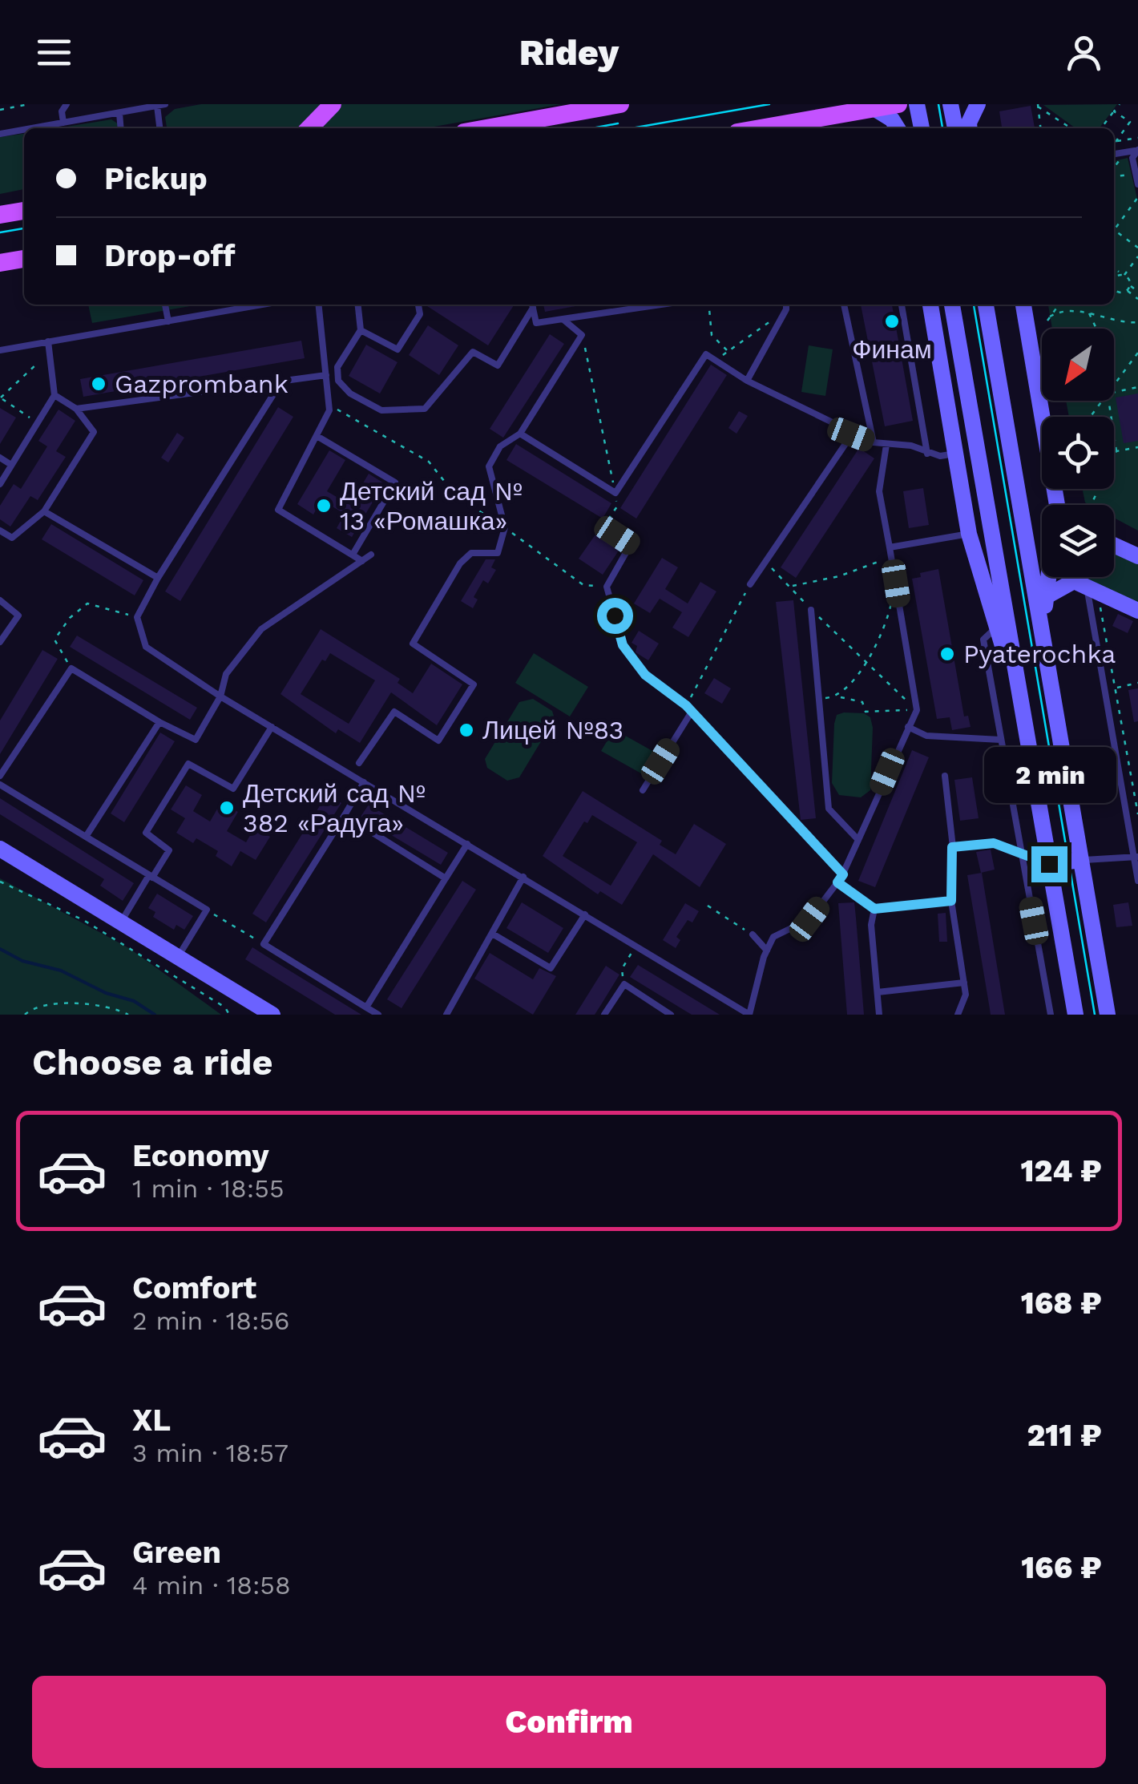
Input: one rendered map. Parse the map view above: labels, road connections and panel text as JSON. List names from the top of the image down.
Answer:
{
  "places": [
    "Финам",
    "Gazprombank",
    "Детский сад № 13 «Ромашка»",
    "Pyaterochka",
    "Лицей №83",
    "Детский сад № 382 «Радуга»"
  ],
  "north": "bottom left",
  "page": {
    "header": "Ridey",
    "banner": ["Pickup", "Drop-off"],
    "bubble": "2 min",
    "heading": "Choose a ride",
    "list": [
      {
        "name": "Economy",
        "note": "1 min · 18:55",
        "value": "124 ₽"
      },
      {
        "name": "Comfort",
        "note": "2 min · 18:56",
        "value": "168 ₽"
      },
      {
        "name": "XL",
        "note": "3 min · 18:57",
        "value": "211 ₽"
      },
      {
        "name": "Green",
        "note": "4 min · 18:58",
        "value": "166 ₽"
      }
    ],
    "buttons": "Confirm"
  }
}
